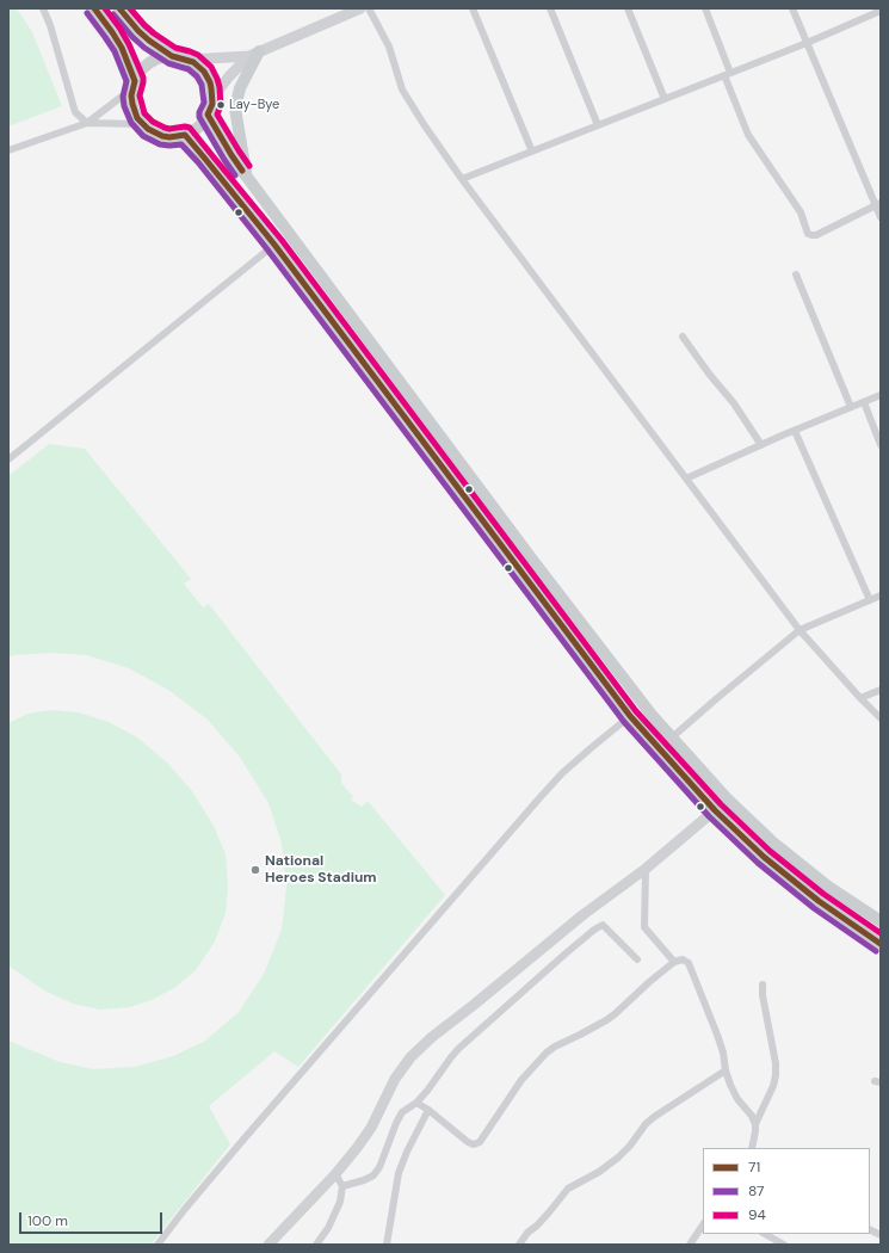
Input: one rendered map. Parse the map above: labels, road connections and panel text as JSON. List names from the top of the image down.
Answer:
{
  "places": ["Lay-Bye", "National Heroes Stadium"],
  "lines": ["transit line 71", "transit line 94", "transit line 87"],
  "legend": ["71", "87", "94"],
  "scale_bar": "100 m"
}
